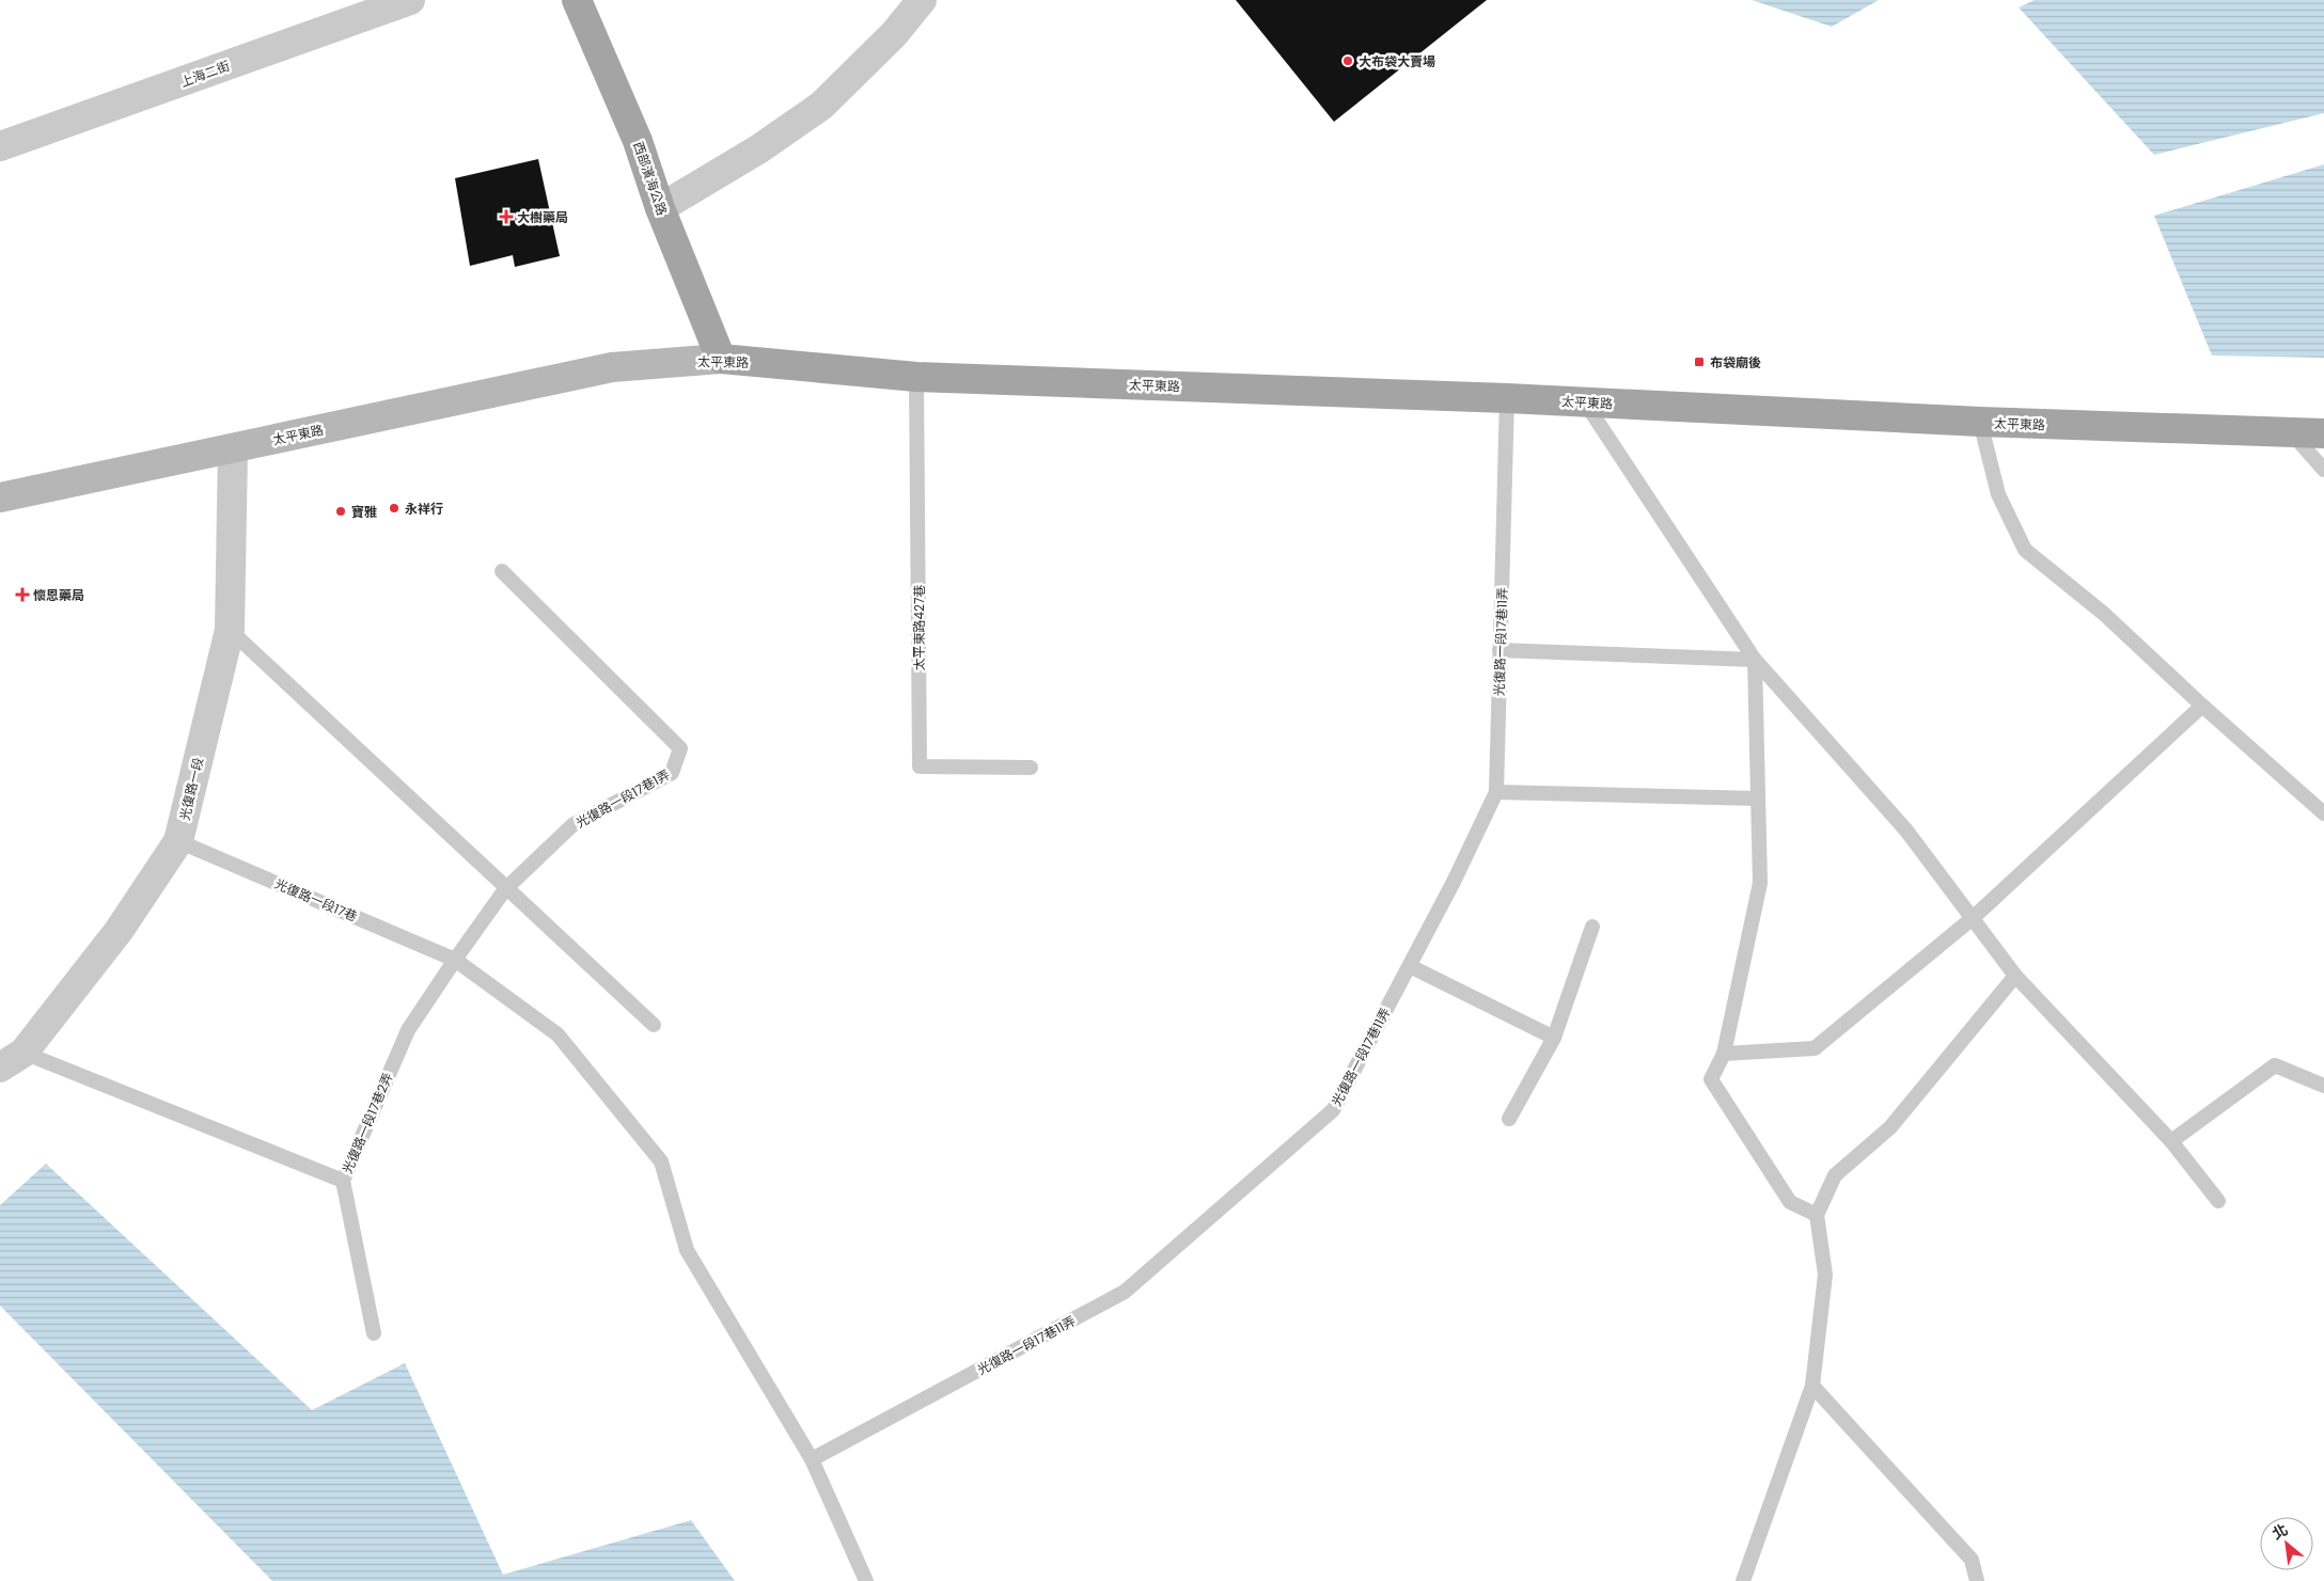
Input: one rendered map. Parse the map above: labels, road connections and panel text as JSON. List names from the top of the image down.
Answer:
{
  "streets": {
    "main road": ["西部濱海公路", "太平東路"],
    "street": ["上海二街", "光復路一段"],
    "lane": [
      "太平東路427巷",
      "光復路一段17巷11弄",
      "光復路一段17巷1弄",
      "光復路一段17巷",
      "光復路一段17巷2弄"
    ]
  },
  "crossings": [
    ["西部濱海公路", "太平東路"],
    ["太平東路", "太平東路427巷"],
    ["太平東路", "光復路一段17巷11弄"],
    ["太平東路", "光復路一段"],
    ["光復路一段17巷11弄", "光復路一段17巷"],
    ["光復路一段", "光復路一段17巷"],
    ["光復路一段17巷1弄", "光復路一段17巷"],
    ["光復路一段17巷1弄", "光復路一段17巷2弄"],
    ["光復路一段17巷", "光復路一段17巷2弄"]
  ],
  "places": {
    "other": ["大布袋大賣場", "永祥行", "寶雅"],
    "health": ["大樹藥局", "懷恩藥局"],
    "transit": ["布袋廟後"]
  },
  "north": "top left"
}
